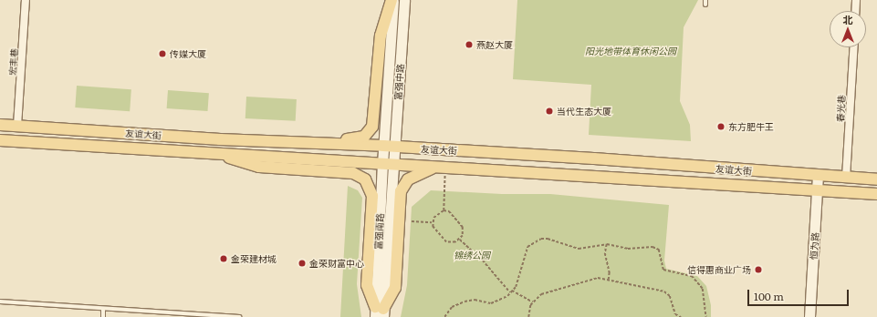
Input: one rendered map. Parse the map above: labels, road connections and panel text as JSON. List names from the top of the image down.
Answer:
{
  "streets": {
    "main road": [
      "富强中路",
      "友谊大街",
      "富强南路",
      "恒为路"
    ],
    "street": ["宏丰巷", "春光巷"]
  },
  "crossings": [
    ["宏丰巷", "友谊大街"],
    ["富强中路", "友谊大街"],
    ["富强中路", "富强南路"],
    ["春光巷", "友谊大街"],
    ["友谊大街", "富强南路"],
    ["友谊大街", "恒为路"]
  ],
  "parks": ["阳光地带体育休闲公园", "锦绣公园"],
  "places": [
    "燕赵大厦",
    "传媒大厦",
    "当代生态大厦",
    "东方肥牛王",
    "金荣建材城",
    "金荣财富中心",
    "信得惠商业广场"
  ],
  "scale_bar": "100 m",
  "north": "top"
}
